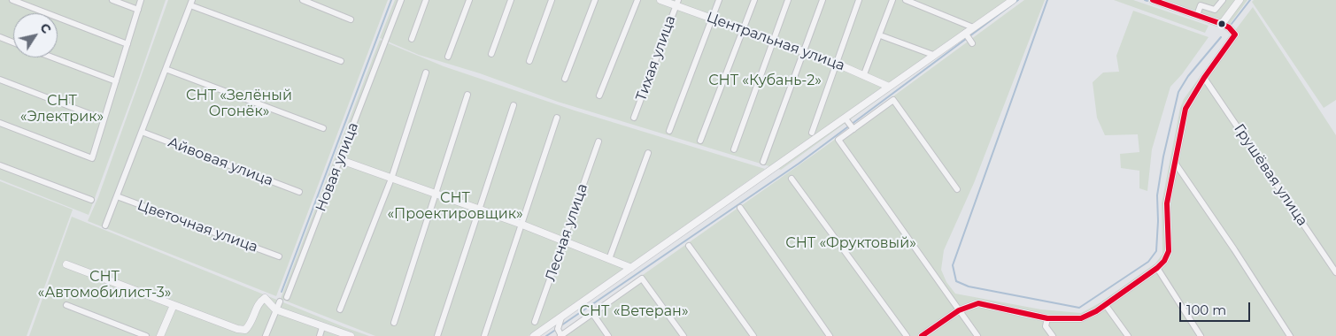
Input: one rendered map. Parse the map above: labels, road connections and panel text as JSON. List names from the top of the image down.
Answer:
{
  "streets": {
    "street": [
      "Центральная улица",
      "Тихая улица",
      "Айвовая улица",
      "Новая улица",
      "Грушёвая улица",
      "Цветочная улица",
      "Лесная улица"
    ]
  },
  "crossings": [
    ["Центральная улица", "Тихая улица"]
  ],
  "parks": [
    "СНТ «Кубань-2»",
    "СНТ «Зелёный Огонёк»",
    "СНТ «Электрик»",
    "СНТ «Проектировщик»",
    "СНТ «Фруктовый»",
    "СНТ «Автомобилист-3»",
    "СНТ «Ветеран»"
  ],
  "scale_bar": "100 m",
  "north": "top right"
}
